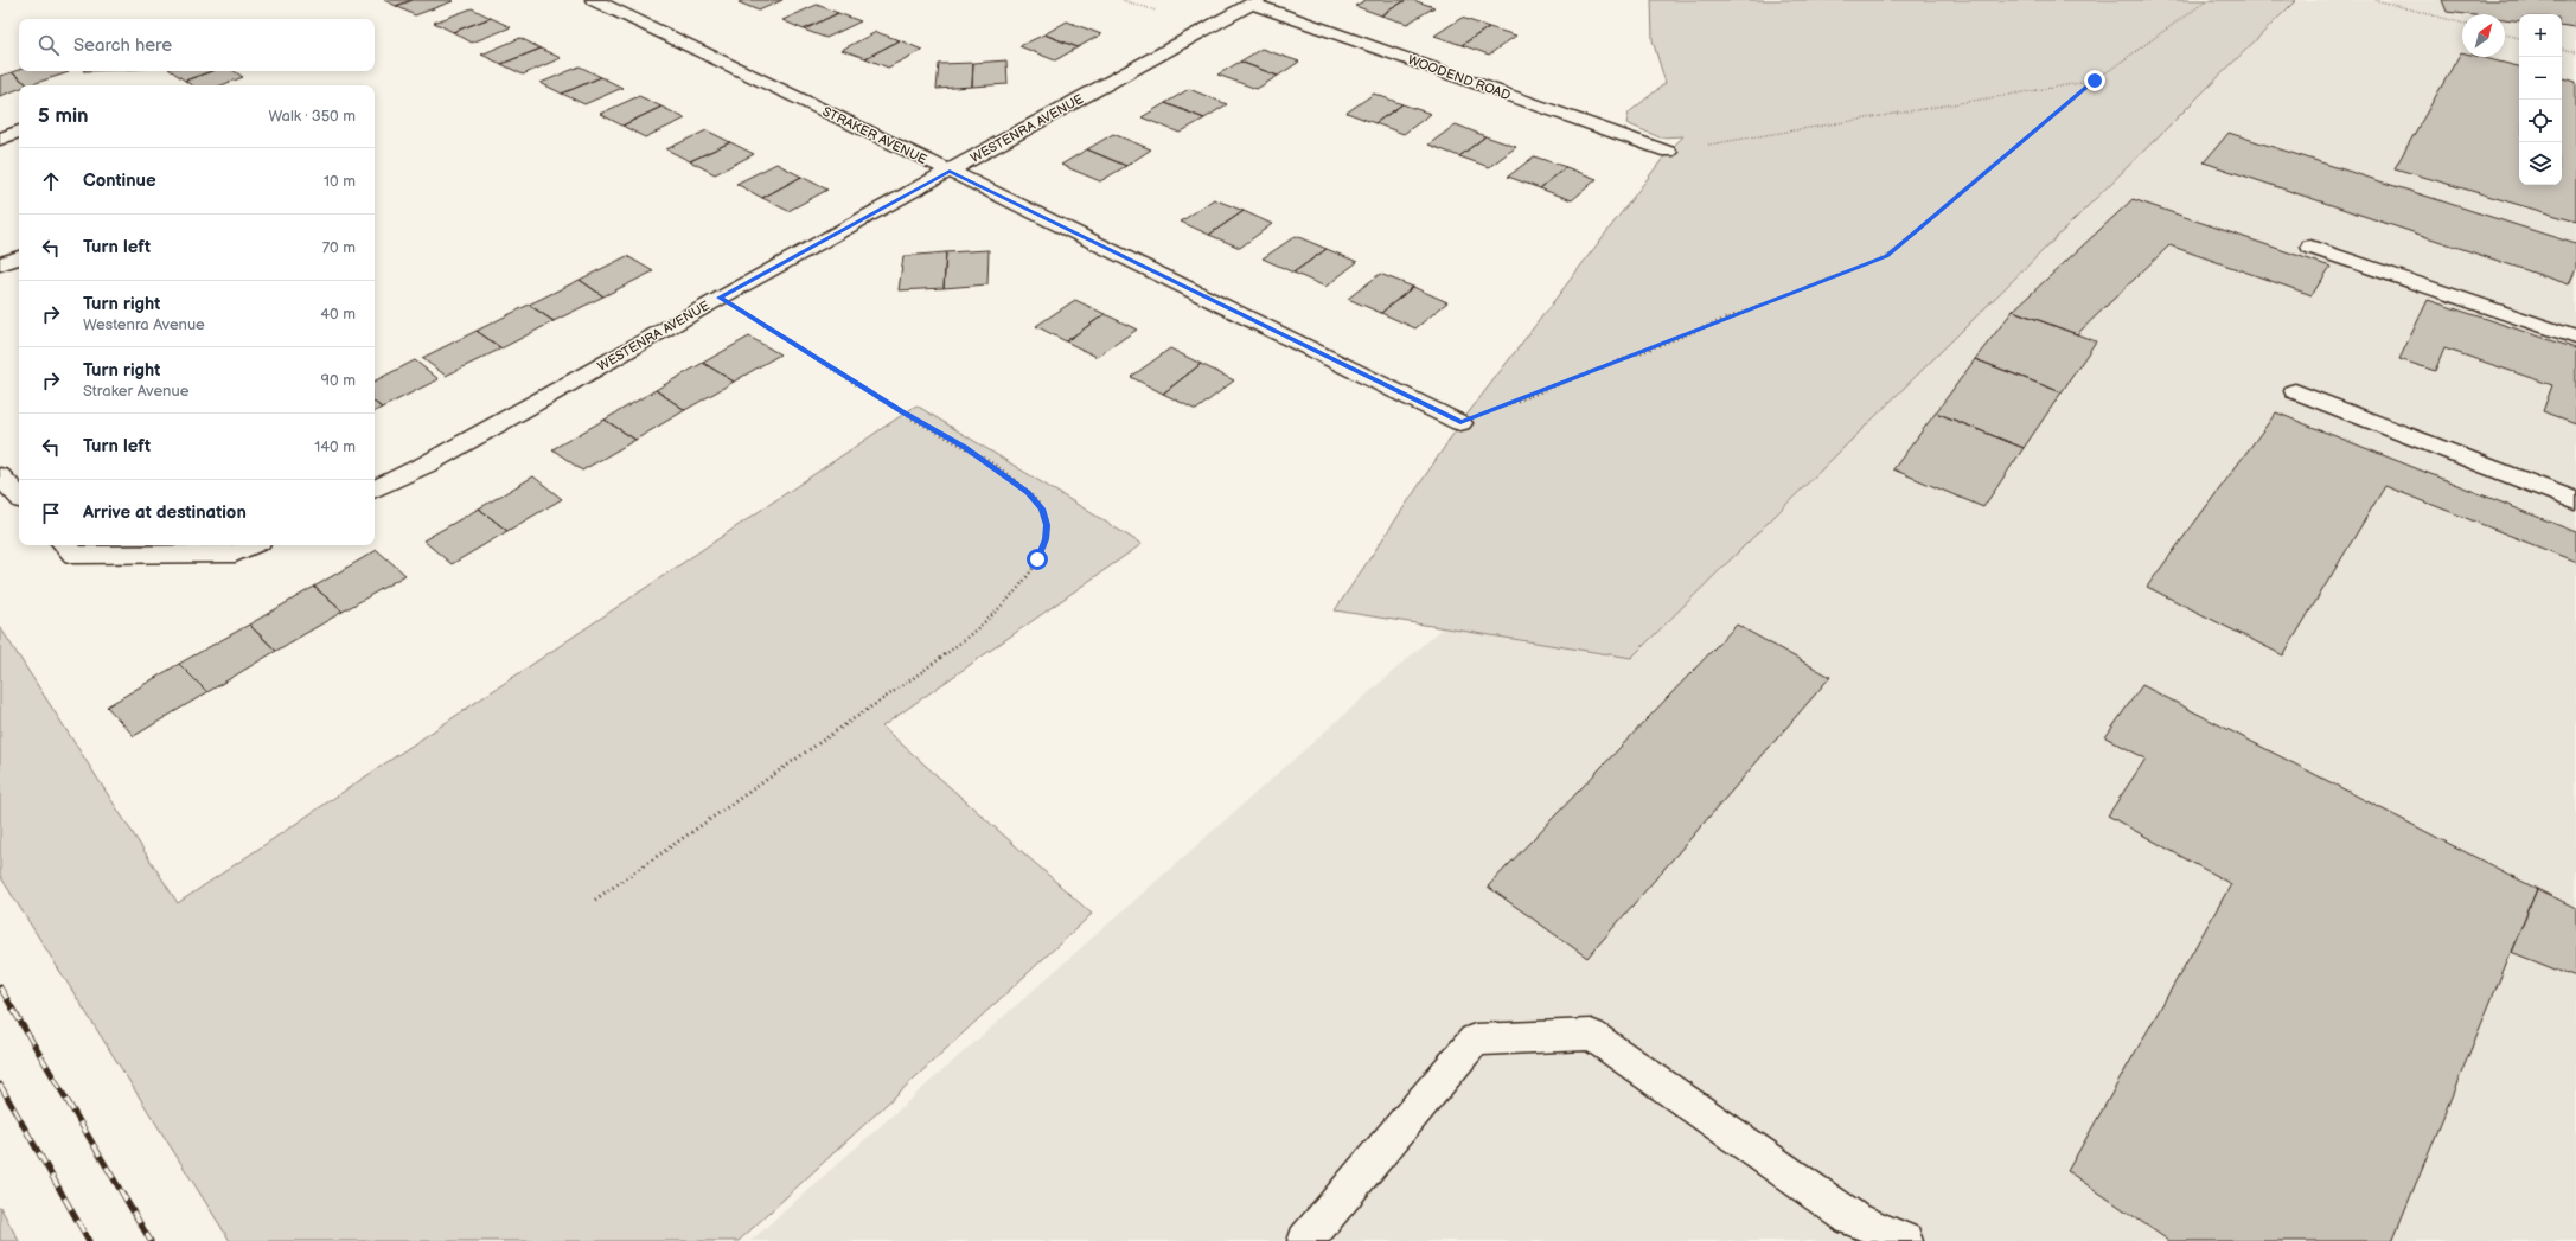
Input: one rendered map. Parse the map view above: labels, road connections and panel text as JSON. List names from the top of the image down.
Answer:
{
  "streets": {
    "street": ["WOODEND ROAD", "WESTENRA AVENUE", "STRAKER AVENUE"]
  },
  "crossings": [
    ["WOODEND ROAD", "WESTENRA AVENUE"],
    ["WESTENRA AVENUE", "STRAKER AVENUE"]
  ],
  "north": "top right",
  "page": {
    "map_buttons": ["+", "−"],
    "search": "Search here",
    "heading": ["5 min", "Walk · 350 m"],
    "list": [
      ["Continue", "10 m"],
      ["Turn left", "70 m"],
      ["Turn right", "Westenra Avenue", "40 m"],
      ["Turn right", "Straker Avenue", "90 m"],
      ["Turn left", "140 m"],
      "Arrive at destination"
    ]
  }
}
